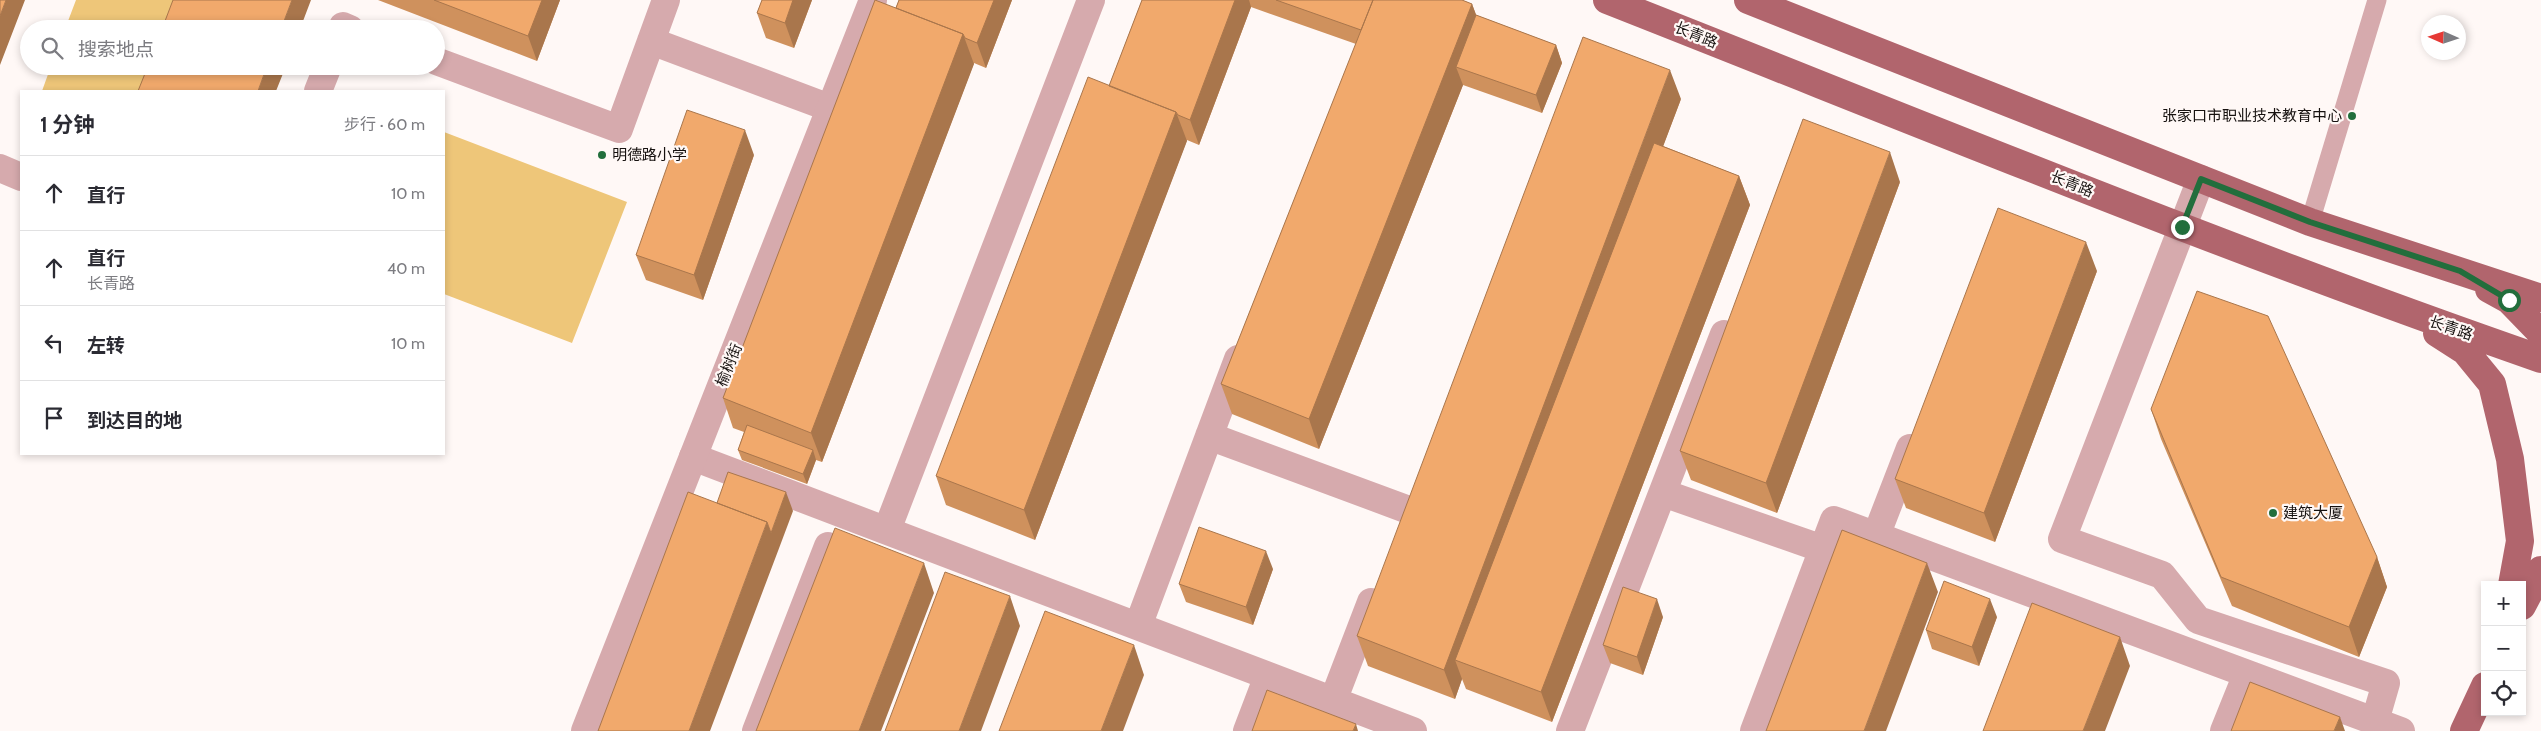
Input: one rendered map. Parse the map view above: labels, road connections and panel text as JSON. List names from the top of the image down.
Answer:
{
  "streets": {
    "main road": ["长青路"],
    "street": ["榆树街"]
  },
  "places": ["张家口市职业技术教育中心", "明德路小学", "建筑大厦"],
  "north": "left",
  "page": {
    "search": "搜索地点",
    "heading": ["1 分钟", "步行 · 60 m"],
    "list": [
      ["直行", "10 m"],
      ["直行", "长青路", "40 m"],
      ["左转", "10 m"],
      "到达目的地"
    ],
    "map_buttons": ["+", "−"]
  }
}
